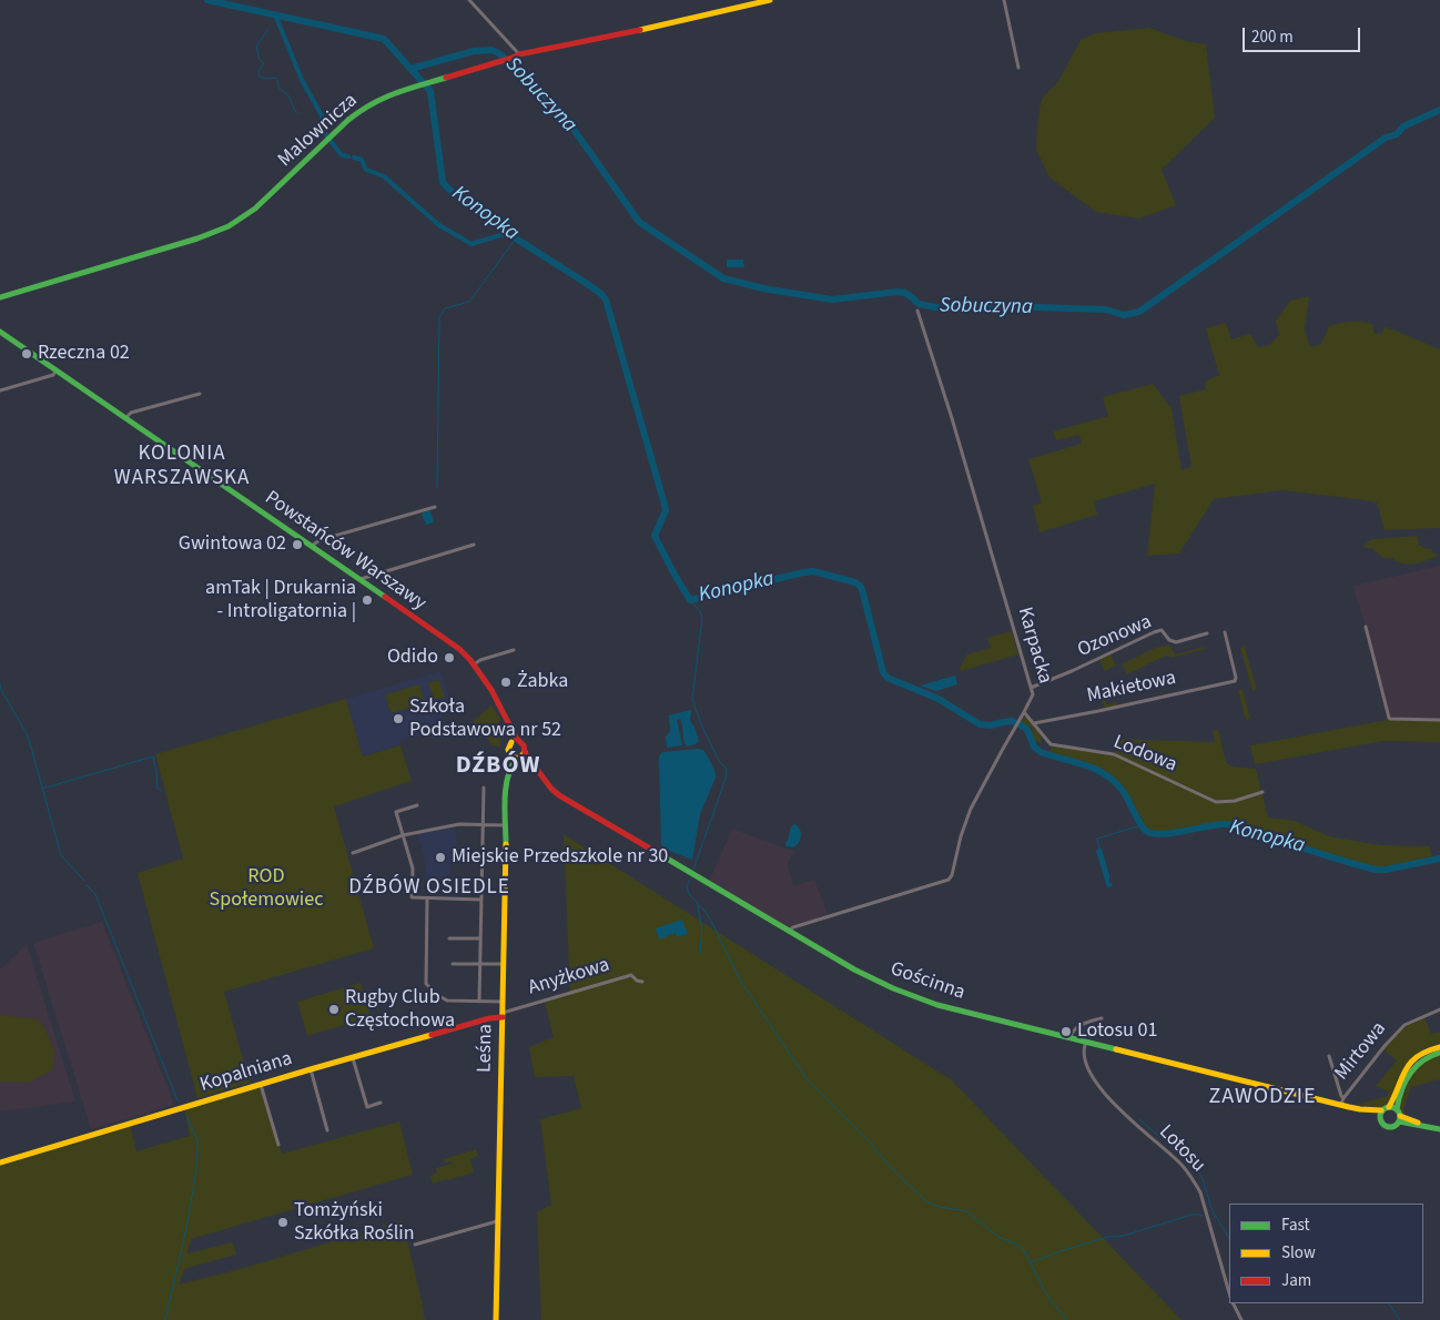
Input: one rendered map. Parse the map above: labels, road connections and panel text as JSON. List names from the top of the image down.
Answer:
{
  "streets": {
    "main road": [
      "Malownicza",
      "Powstańców Warszawy",
      "Gościnna",
      "Leśna",
      "Kopalniana"
    ],
    "street": [
      "Ozonowa",
      "Karpacka",
      "Makietowa",
      "Lodowa",
      "Anyżkowa",
      "Mirtowa",
      "Lotosu"
    ]
  },
  "crossings": [
    ["Powstańców Warszawy", "Gościnna"],
    ["Powstańców Warszawy", "Leśna"],
    ["Ozonowa", "Karpacka"],
    ["Karpacka", "Lodowa"],
    ["Karpacka", "Gościnna"],
    ["Makietowa", "Lodowa"],
    ["Anyżkowa", "Leśna"],
    ["Anyżkowa", "Kopalniana"],
    ["Gościnna", "Leśna"],
    ["Gościnna", "Mirtowa"],
    ["Gościnna", "Lotosu"],
    ["Leśna", "Kopalniana"]
  ],
  "districts": [
    "KOLONIA WARSZAWSKA",
    "DŹBÓW",
    "DŹBÓW OSIEDLE",
    "ZAWODZIE"
  ],
  "water": ["Sobuczyna", "Konopka"],
  "parks": ["ROD Społemowiec"],
  "places": [
    "Rzeczna 02",
    "Gwintowa 02",
    "amTak | Drukarnia - Introligatornia |",
    "Odido",
    "Żabka",
    "Szkoła Podstawowa nr 52",
    "Miejskie Przedszkole nr 30",
    "Rugby Club Częstochowa",
    "Lotosu 01",
    "Tomżyński Szkółka Roślin"
  ],
  "legend": ["Fast", "Slow", "Jam"],
  "scale_bar": "200 m"
}
